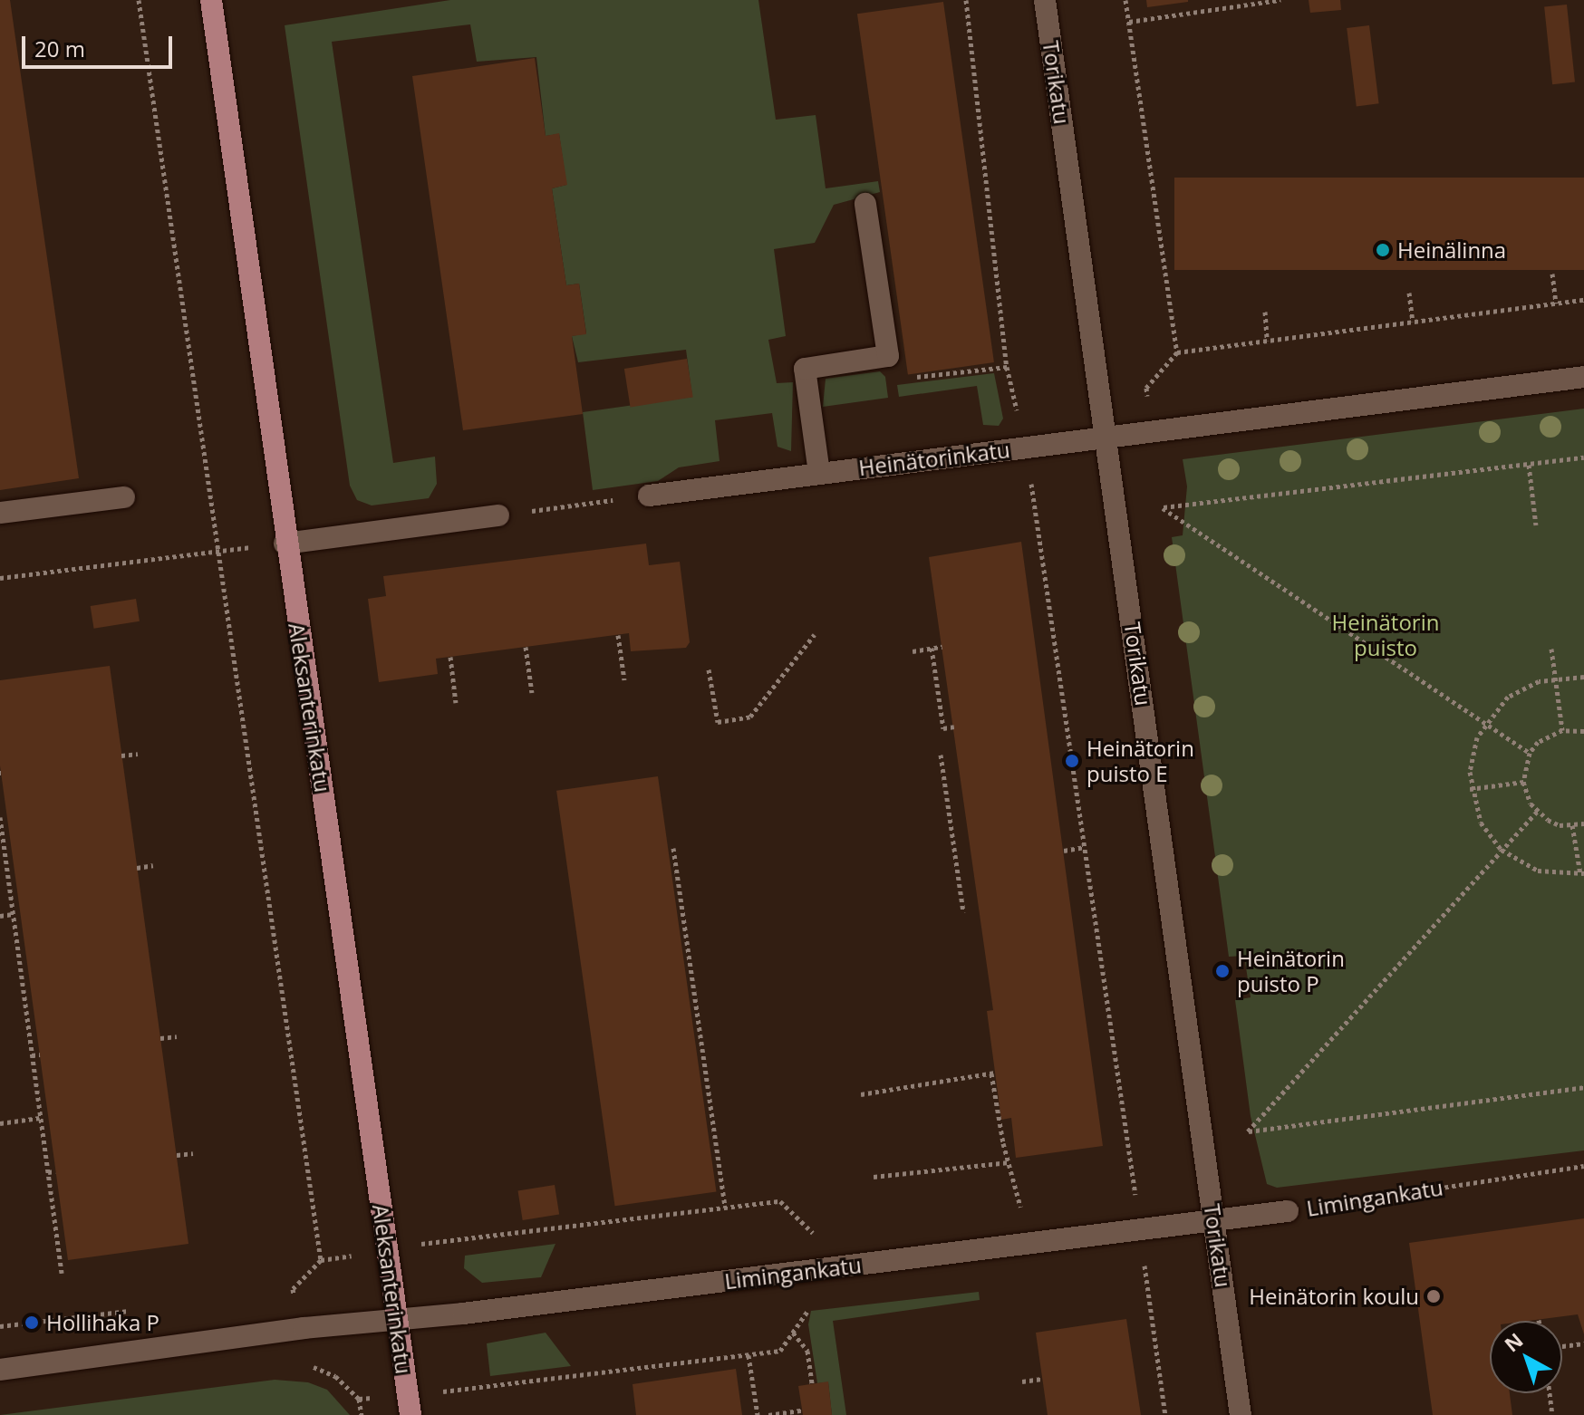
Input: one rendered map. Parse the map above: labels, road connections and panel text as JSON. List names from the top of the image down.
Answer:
{
  "streets": {
    "main road": ["Aleksanterinkatu"],
    "street": ["Torikatu", "Heinätorinkatu", "Limingankatu"]
  },
  "crossings": [
    ["Torikatu", "Heinätorinkatu"],
    ["Torikatu", "Limingankatu"],
    ["Aleksanterinkatu", "Limingankatu"]
  ],
  "parks": ["Heinätorin puisto"],
  "places": [
    "Heinälinna",
    "Heinätorin puisto E",
    "Heinätorin puisto P",
    "Heinätorin koulu",
    "Hollihaka P"
  ],
  "scale_bar": "20 m",
  "north": "top left"
}
